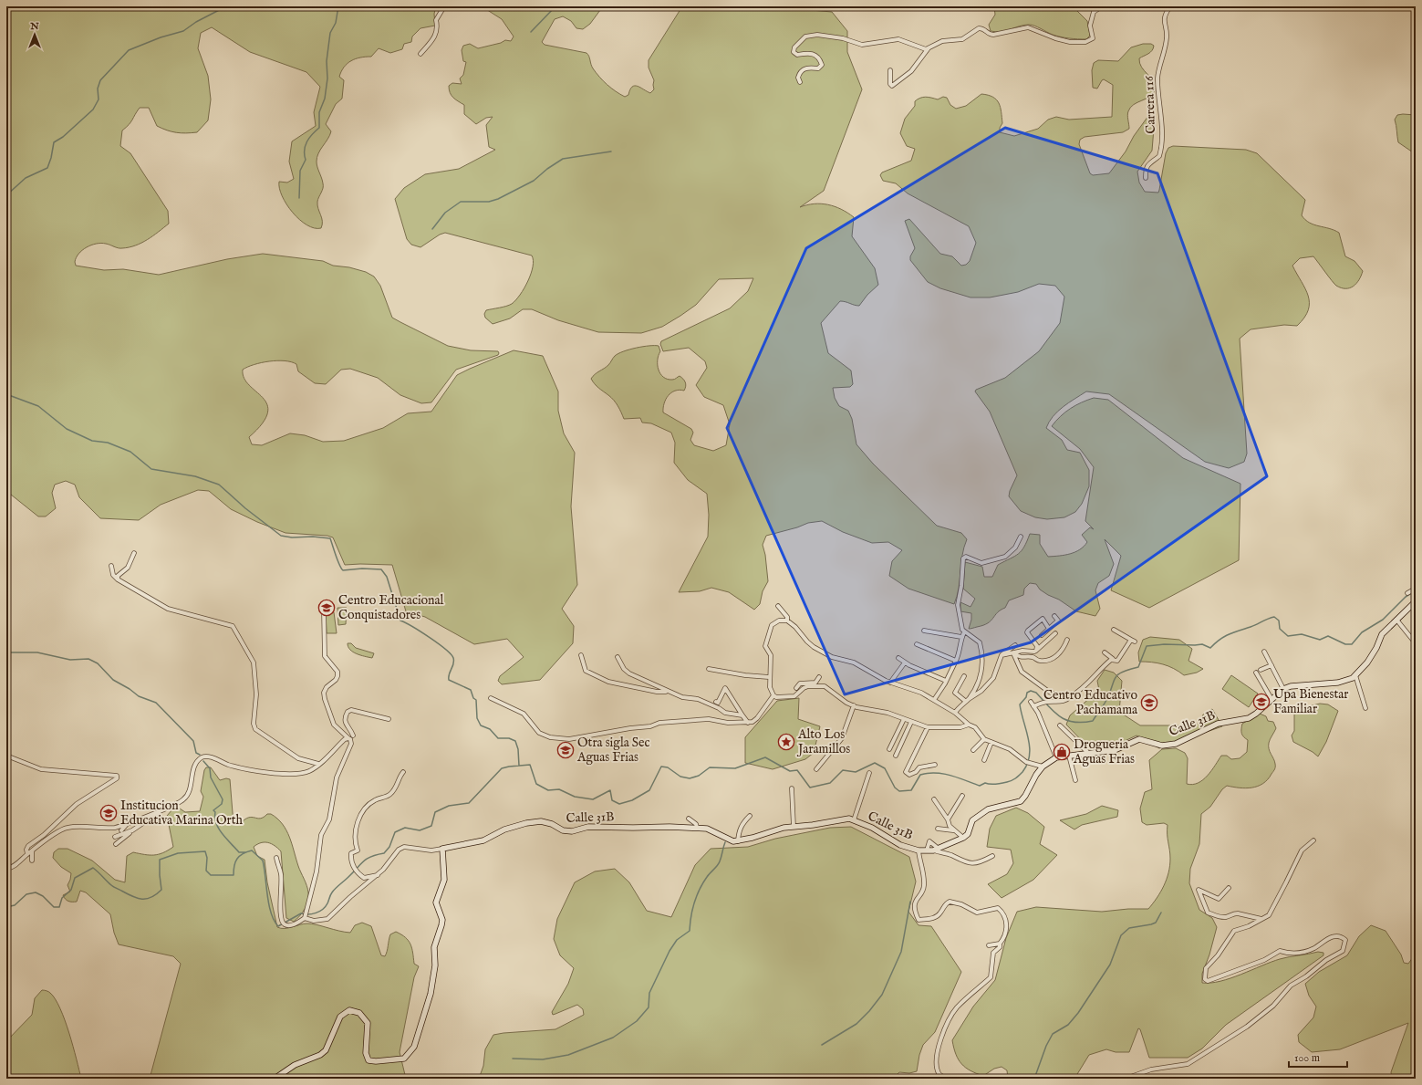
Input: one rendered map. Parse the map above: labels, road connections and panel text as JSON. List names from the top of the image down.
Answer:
{
  "streets": {
    "street": ["Carrera 116", "Calle 31B"]
  },
  "places": {
    "school or university": [
      "Centro Educacional Conquistadores",
      "Upa Bienestar Familiar",
      "Centro Educativo Pachamama",
      "Otra sigla Sec Aguas Frias",
      "Institucion Educativa Marina Orth"
    ],
    "place": ["Alto Los Jaramillos"],
    "shop": ["Drogueria Aguas Frias"]
  },
  "scale_bar": "100 m",
  "north": "top"
}
